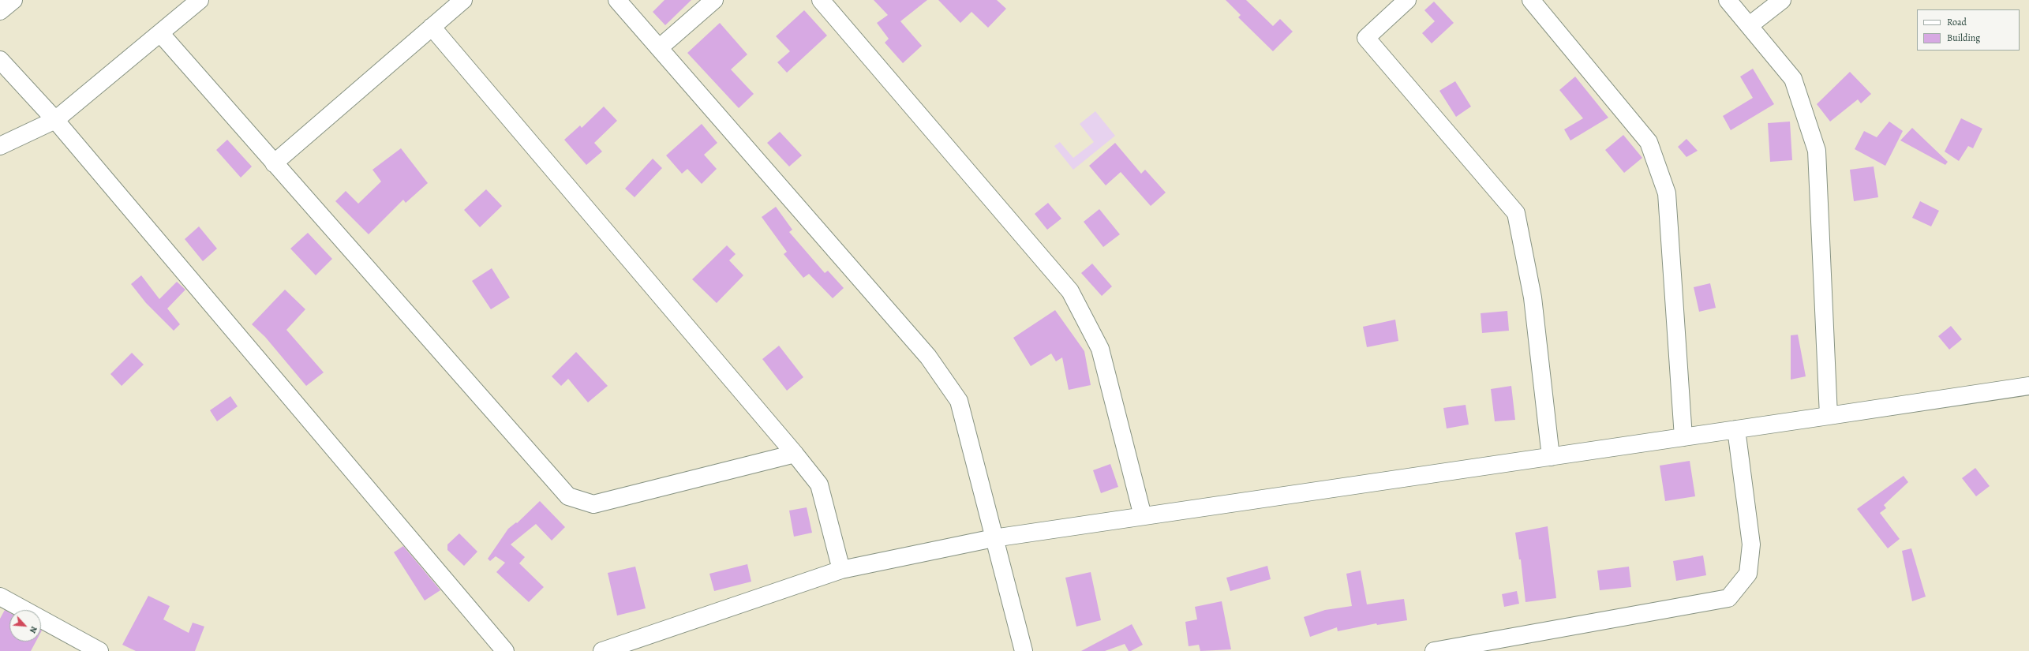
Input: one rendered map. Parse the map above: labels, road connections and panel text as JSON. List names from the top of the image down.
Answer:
{
  "legend": ["Road", "Building"],
  "north": "bottom right"
}
